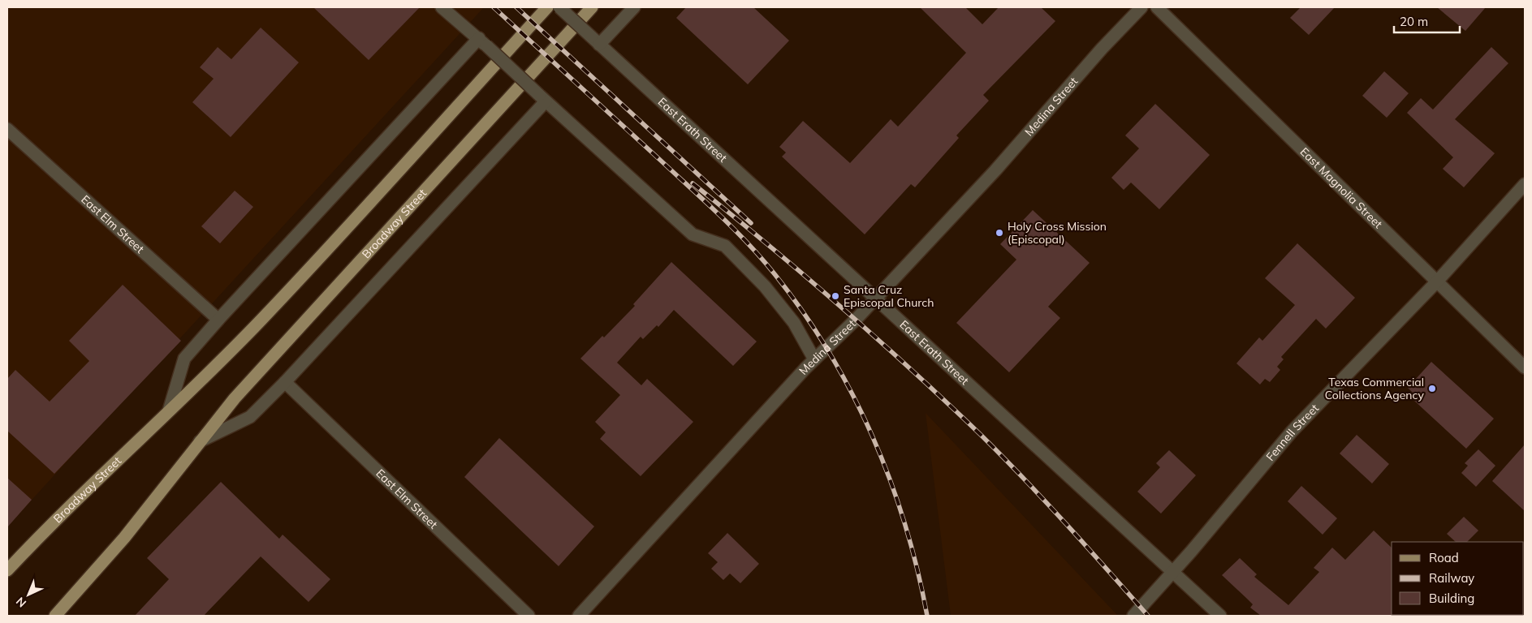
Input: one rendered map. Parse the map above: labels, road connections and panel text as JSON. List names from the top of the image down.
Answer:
{
  "streets": {
    "main road": ["Broadway Street"],
    "street": [
      "Medina Street",
      "East Erath Street",
      "East Magnolia Street",
      "East Elm Street",
      "Fennell Street"
    ]
  },
  "crossings": [
    ["Medina Street", "East Erath Street"],
    ["East Erath Street", "Fennell Street"],
    ["East Magnolia Street", "Fennell Street"],
    ["Broadway Street", "East Elm Street"]
  ],
  "places": ["Holy Cross Mission (Episcopal)", "Santa Cruz Episcopal Church", "Texas Commercial Collections Agency"],
  "legend": ["Road", "Railway", "Building"],
  "scale_bar": "20 m",
  "north": "bottom left"
}
